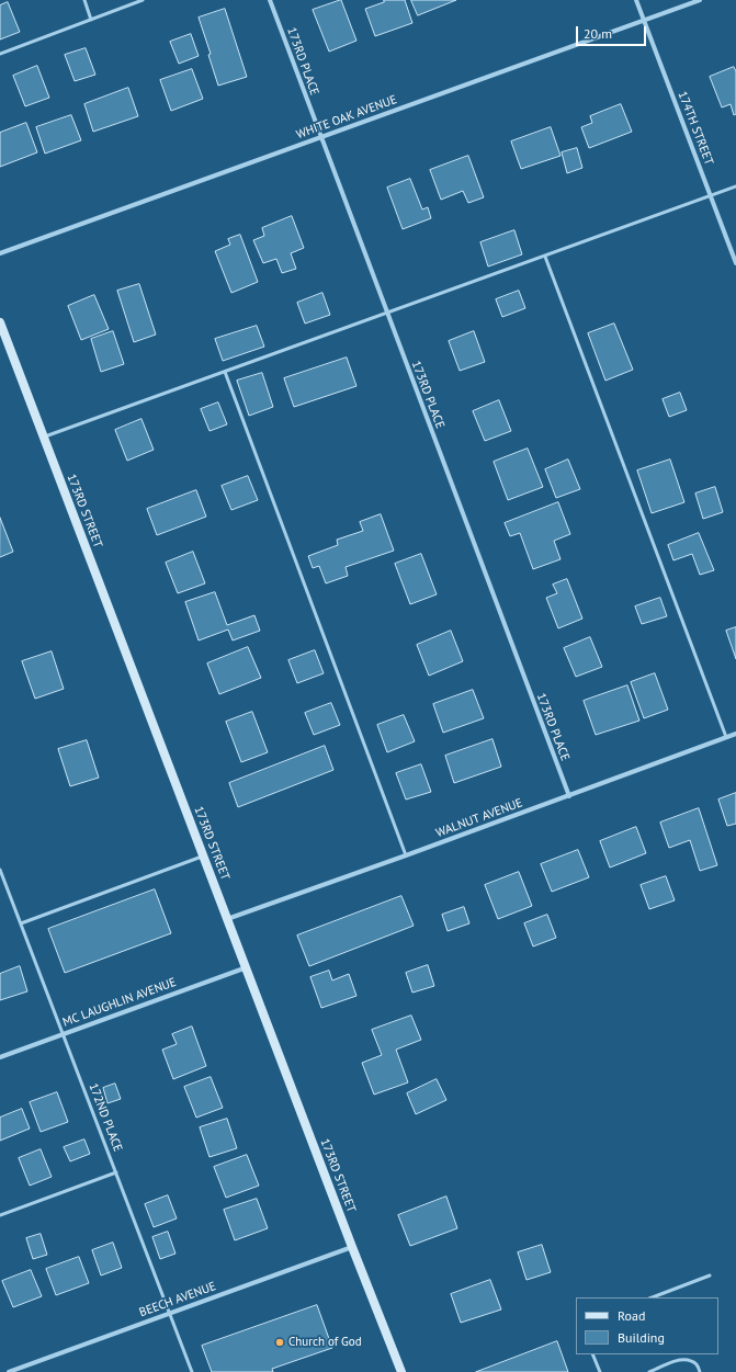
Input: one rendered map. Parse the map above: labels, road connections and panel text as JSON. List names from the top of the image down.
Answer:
{
  "streets": {
    "street": [
      "173RD PLACE",
      "WHITE OAK AVENUE",
      "174TH STREET",
      "173RD STREET",
      "WALNUT AVENUE",
      "MC LAUGHLIN AVENUE",
      "BEECH AVENUE"
    ],
    "lane": ["172ND PLACE"]
  },
  "crossings": [
    ["173RD PLACE", "WHITE OAK AVENUE"],
    ["173RD PLACE", "WALNUT AVENUE"],
    ["WHITE OAK AVENUE", "174TH STREET"],
    ["173RD STREET", "WALNUT AVENUE"],
    ["173RD STREET", "MC LAUGHLIN AVENUE"],
    ["173RD STREET", "BEECH AVENUE"],
    ["MC LAUGHLIN AVENUE", "172ND PLACE"],
    ["172ND PLACE", "BEECH AVENUE"]
  ],
  "places": ["Church of God"],
  "legend": ["Road", "Building"],
  "scale_bar": "20 m"
}
